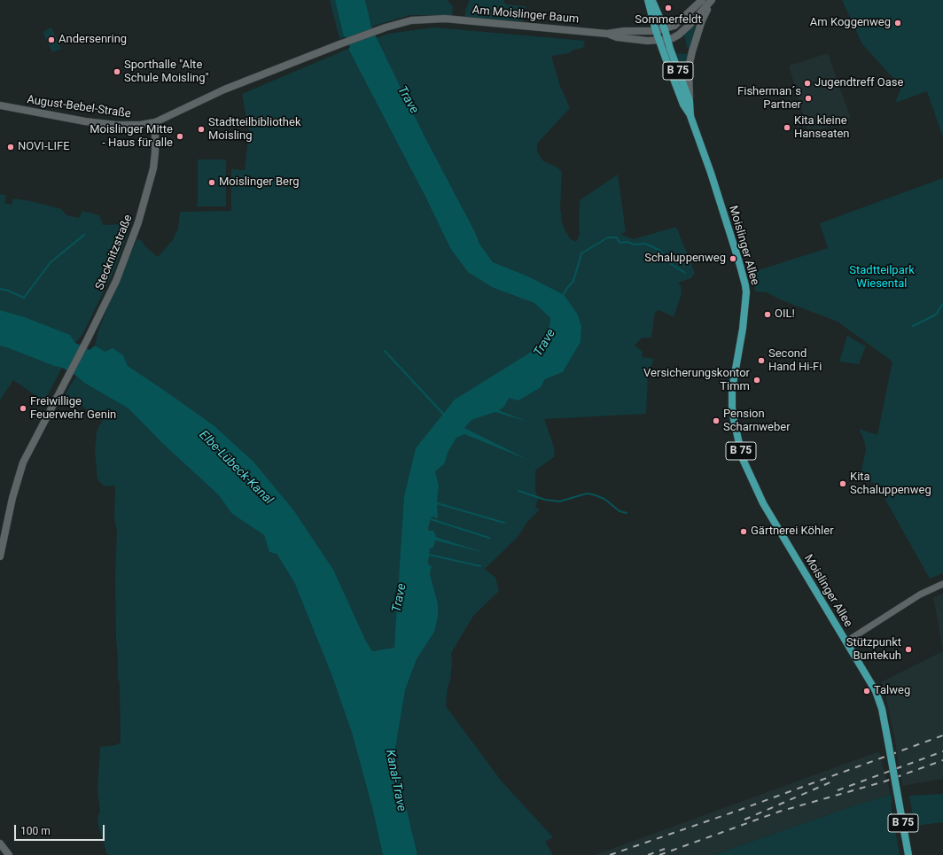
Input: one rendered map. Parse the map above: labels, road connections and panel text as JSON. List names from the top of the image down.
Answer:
{
  "streets": {
    "main road": [
      "Am Moislinger Baum",
      "B 75",
      "August-Bebel-Straße",
      "Moislinger Allee",
      "Stecknitzstraße"
    ]
  },
  "crossings": [
    ["Am Moislinger Baum", "B 75"],
    ["Am Moislinger Baum", "August-Bebel-Straße"],
    ["Am Moislinger Baum", "Moislinger Allee"],
    ["Am Moislinger Baum", "Stecknitzstraße"],
    ["B 75", "Moislinger Allee"],
    ["August-Bebel-Straße", "Stecknitzstraße"]
  ],
  "water": ["Trave", "Elbe-Lübeck-Kanal", "Kanal-Trave"],
  "parks": ["Stadtteilpark Wiesental"],
  "places": [
    "Sommerfeldt",
    "Am Koggenweg",
    "Andersenring",
    "Sporthalle \"Alte Schule Moisling\"",
    "Jugendtreff Oase",
    "Fisherman´s Partner",
    "Kita kleine Hanseaten",
    "Stadtteilbibliothek Moisling",
    "Moislinger Mitte - Haus für alle",
    "NOVI-LIFE",
    "Moislinger Berg",
    "Schaluppenweg",
    "OIL!",
    "Second Hand Hi-Fi",
    "Versicherungskontor Timm",
    "Freiwillige Feuerwehr Genin",
    "Pension Scharnweber",
    "Kita Schaluppenweg",
    "Gärtnerei Köhler",
    "Stützpunkt Buntekuh",
    "Talweg"
  ],
  "scale_bar": "100 m"
}
